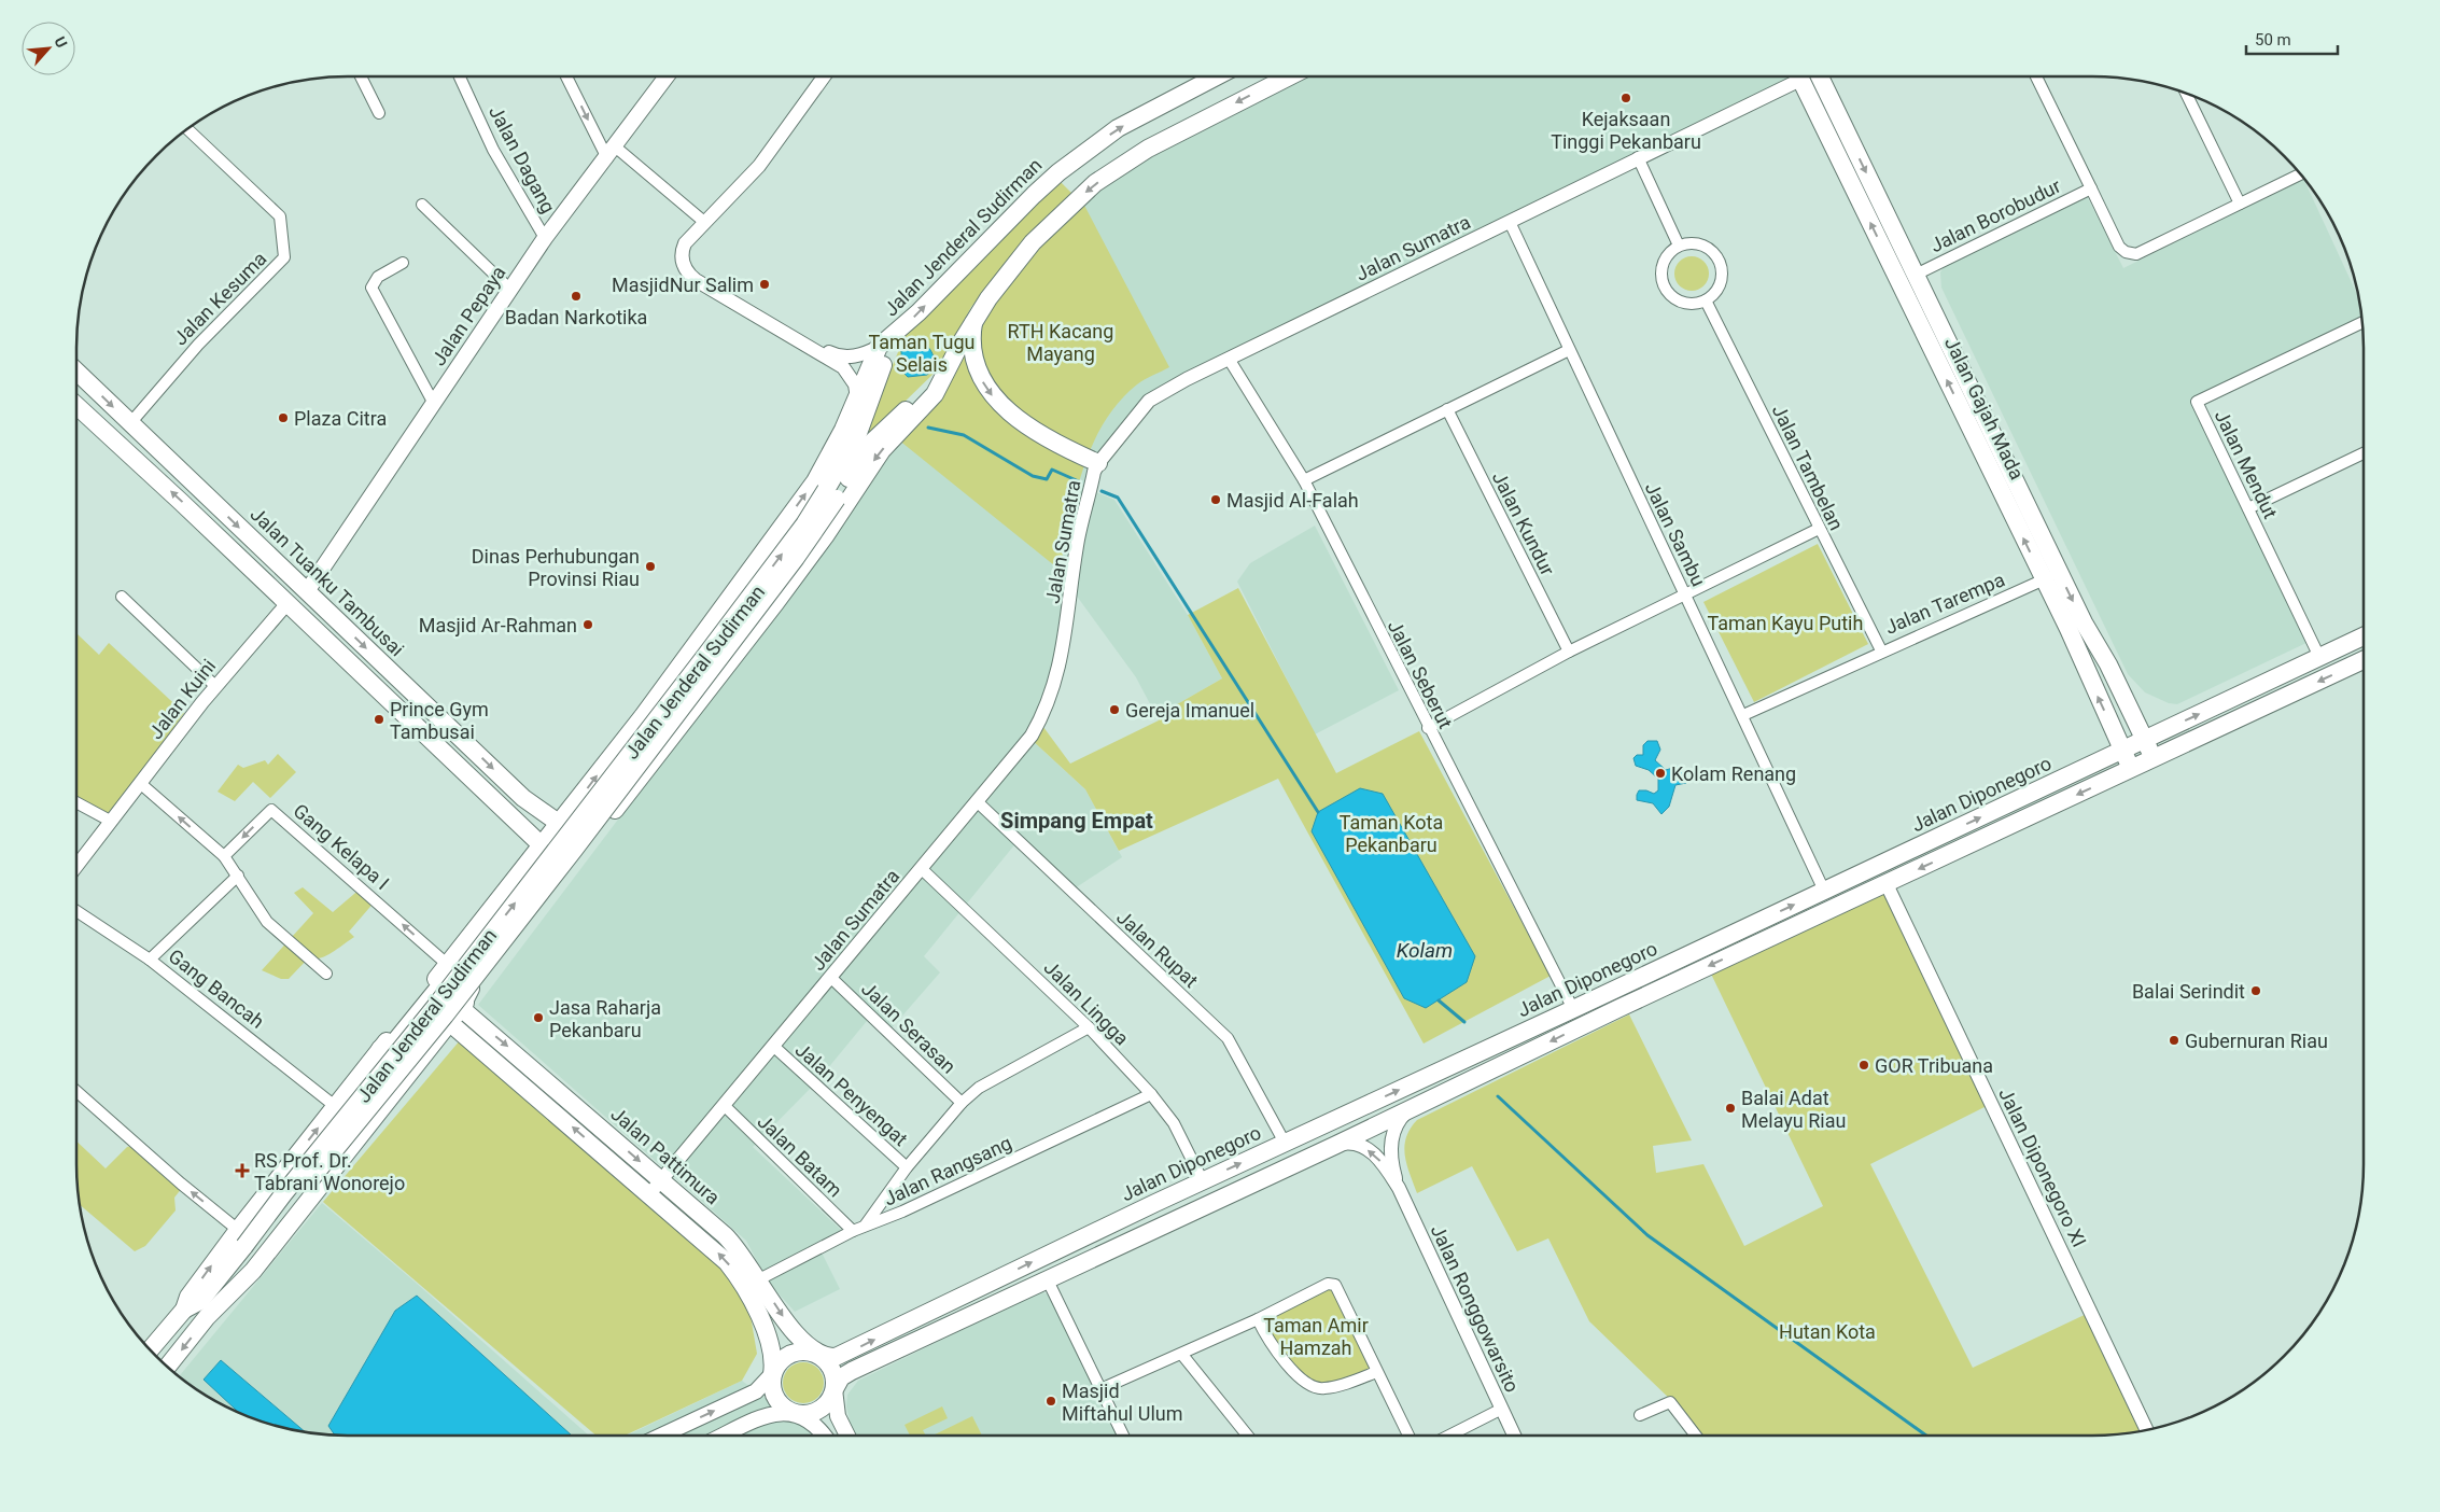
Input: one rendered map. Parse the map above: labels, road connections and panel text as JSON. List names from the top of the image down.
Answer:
{
  "streets": {
    "main road": [
      "Jalan Jenderal Sudirman",
      "Jalan Pepaya",
      "Jalan Gajah Mada",
      "Jalan Tuanku Tambusai",
      "Jalan Diponegoro",
      "Jalan Pattimura"
    ],
    "street": [
      "Jalan Dagang",
      "Jalan Borobudur",
      "Jalan Sumatra",
      "Jalan Kesuma",
      "Jalan Mendut",
      "Jalan Tambelan",
      "Jalan Kundur",
      "Jalan Sambu",
      "Jalan Tarempa",
      "Jalan Seberut",
      "Jalan Kuini",
      "Gang Kelapa I",
      "Jalan Rupat",
      "Gang Bancah",
      "Jalan Lingga",
      "Jalan Serasan",
      "Jalan Penyengat",
      "Jalan Batam",
      "Jalan Diponegoro XI",
      "Jalan Rangsang",
      "Jalan Ronggowarsito"
    ]
  },
  "crossings": [
    ["Jalan Dagang", "Jalan Pepaya"],
    ["Jalan Borobudur", "Jalan Gajah Mada"],
    ["Jalan Jenderal Sudirman", "Jalan Tuanku Tambusai"],
    ["Jalan Jenderal Sudirman", "Gang Kelapa I"],
    ["Jalan Jenderal Sudirman", "Gang Bancah"],
    ["Jalan Jenderal Sudirman", "Jalan Pattimura"],
    ["Jalan Sumatra", "Jalan Sambu"],
    ["Jalan Sumatra", "Jalan Seberut"],
    ["Jalan Sumatra", "Jalan Rupat"],
    ["Jalan Sumatra", "Jalan Lingga"],
    ["Jalan Sumatra", "Jalan Serasan"],
    ["Jalan Sumatra", "Jalan Penyengat"],
    ["Jalan Sumatra", "Jalan Pattimura"],
    ["Jalan Sumatra", "Jalan Batam"],
    ["Jalan Kesuma", "Jalan Tuanku Tambusai"],
    ["Jalan Pepaya", "Jalan Tuanku Tambusai"],
    ["Jalan Gajah Mada", "Jalan Tarempa"],
    ["Jalan Gajah Mada", "Jalan Diponegoro"],
    ["Jalan Mendut", "Jalan Diponegoro"],
    ["Jalan Tambelan", "Jalan Tarempa"],
    ["Jalan Sambu", "Jalan Tarempa"],
    ["Jalan Sambu", "Jalan Diponegoro"],
    ["Jalan Seberut", "Jalan Diponegoro"],
    ["Jalan Diponegoro", "Jalan Rupat"],
    ["Jalan Diponegoro", "Jalan Lingga"],
    ["Jalan Diponegoro", "Jalan Pattimura"],
    ["Jalan Diponegoro", "Jalan Diponegoro XI"],
    ["Jalan Diponegoro", "Jalan Ronggowarsito"],
    ["Jalan Lingga", "Jalan Rangsang"],
    ["Jalan Pattimura", "Jalan Rangsang"],
    ["Jalan Batam", "Jalan Rangsang"]
  ],
  "districts": ["Simpang Empat"],
  "water": ["Kolam"],
  "parks": [
    "RTH Kacang Mayang",
    "Taman Tugu Selais",
    "Taman Kayu Putih",
    "Taman Kota Pekanbaru",
    "Taman Amir Hamzah",
    "Hutan Kota"
  ],
  "places": {
    "other": [
      "Kejaksaan Tinggi Pekanbaru",
      "MasjidNur Salim",
      "Badan Narkotika",
      "Plaza Citra",
      "Masjid Al-Falah",
      "Dinas Perhubungan Provinsi Riau",
      "Masjid Ar-Rahman",
      "Gereja Imanuel",
      "Prince Gym Tambusai",
      "Kolam Renang",
      "Balai Serindit",
      "Jasa Raharja Pekanbaru",
      "Gubernuran Riau",
      "GOR Tribuana",
      "Balai Adat Melayu Riau",
      "Masjid Miftahul Ulum"
    ],
    "health": ["RS Prof. Dr. Tabrani Wonorejo"]
  },
  "scale_bar": "50 m",
  "north": "top right"
}
